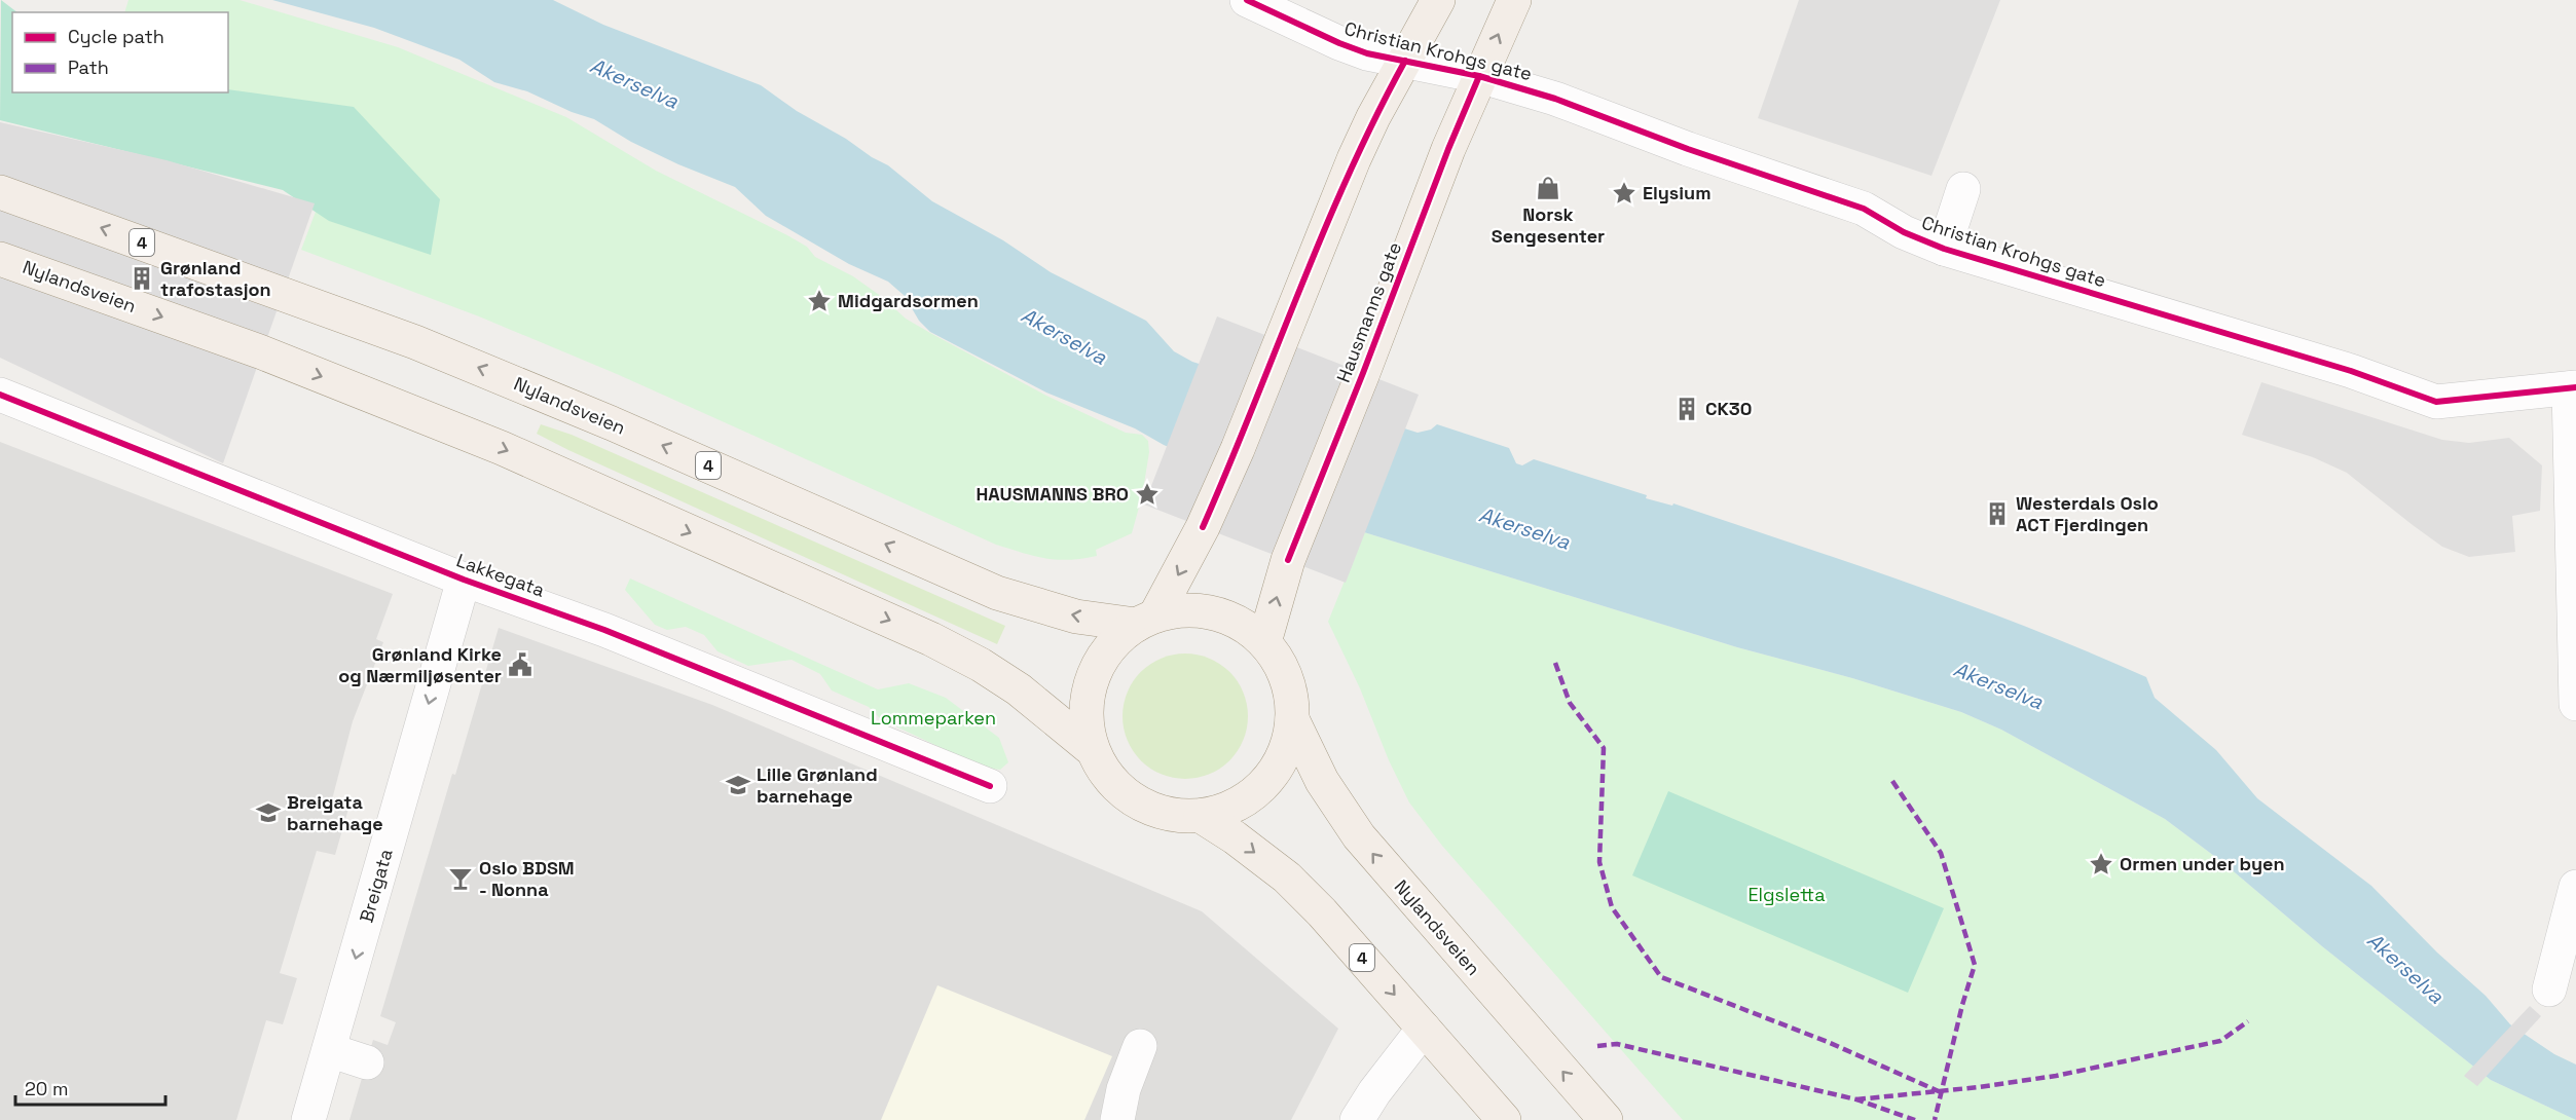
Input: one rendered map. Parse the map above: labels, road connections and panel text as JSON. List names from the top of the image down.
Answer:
{
  "streets": {
    "main road": ["4", "Nylandsveien", "Hausmanns gate"],
    "street": ["Christian Krohgs gate", "Lakkegata", "Breigata"]
  },
  "crossings": [
    ["Christian Krohgs gate", "Hausmanns gate"],
    ["4", "Nylandsveien"],
    ["4", "Hausmanns gate"],
    ["Nylandsveien", "Hausmanns gate"],
    ["Lakkegata", "Breigata"]
  ],
  "one_way": ["Breigata"],
  "water": ["Akerselva"],
  "parks": ["Lommeparken", "Elgsletta"],
  "places": {
    "shop": ["Norsk Sengesenter"],
    "place": [
      "Elysium",
      "Midgardsormen",
      "HAUSMANNS BRO",
      "Ormen under byen"
    ],
    "building": ["Grønland trafostasjon", "CK30", "Westerdals Oslo ACT Fjerdingen"],
    "public building": ["Grønland Kirke og Nærmiljøsenter"],
    "school or university": ["Lille Grønland barnehage", "Breigata barnehage"],
    "bar": ["Oslo BDSM - Nonna"]
  },
  "legend": ["Cycle path", "Path"],
  "scale_bar": "20 m"
}
